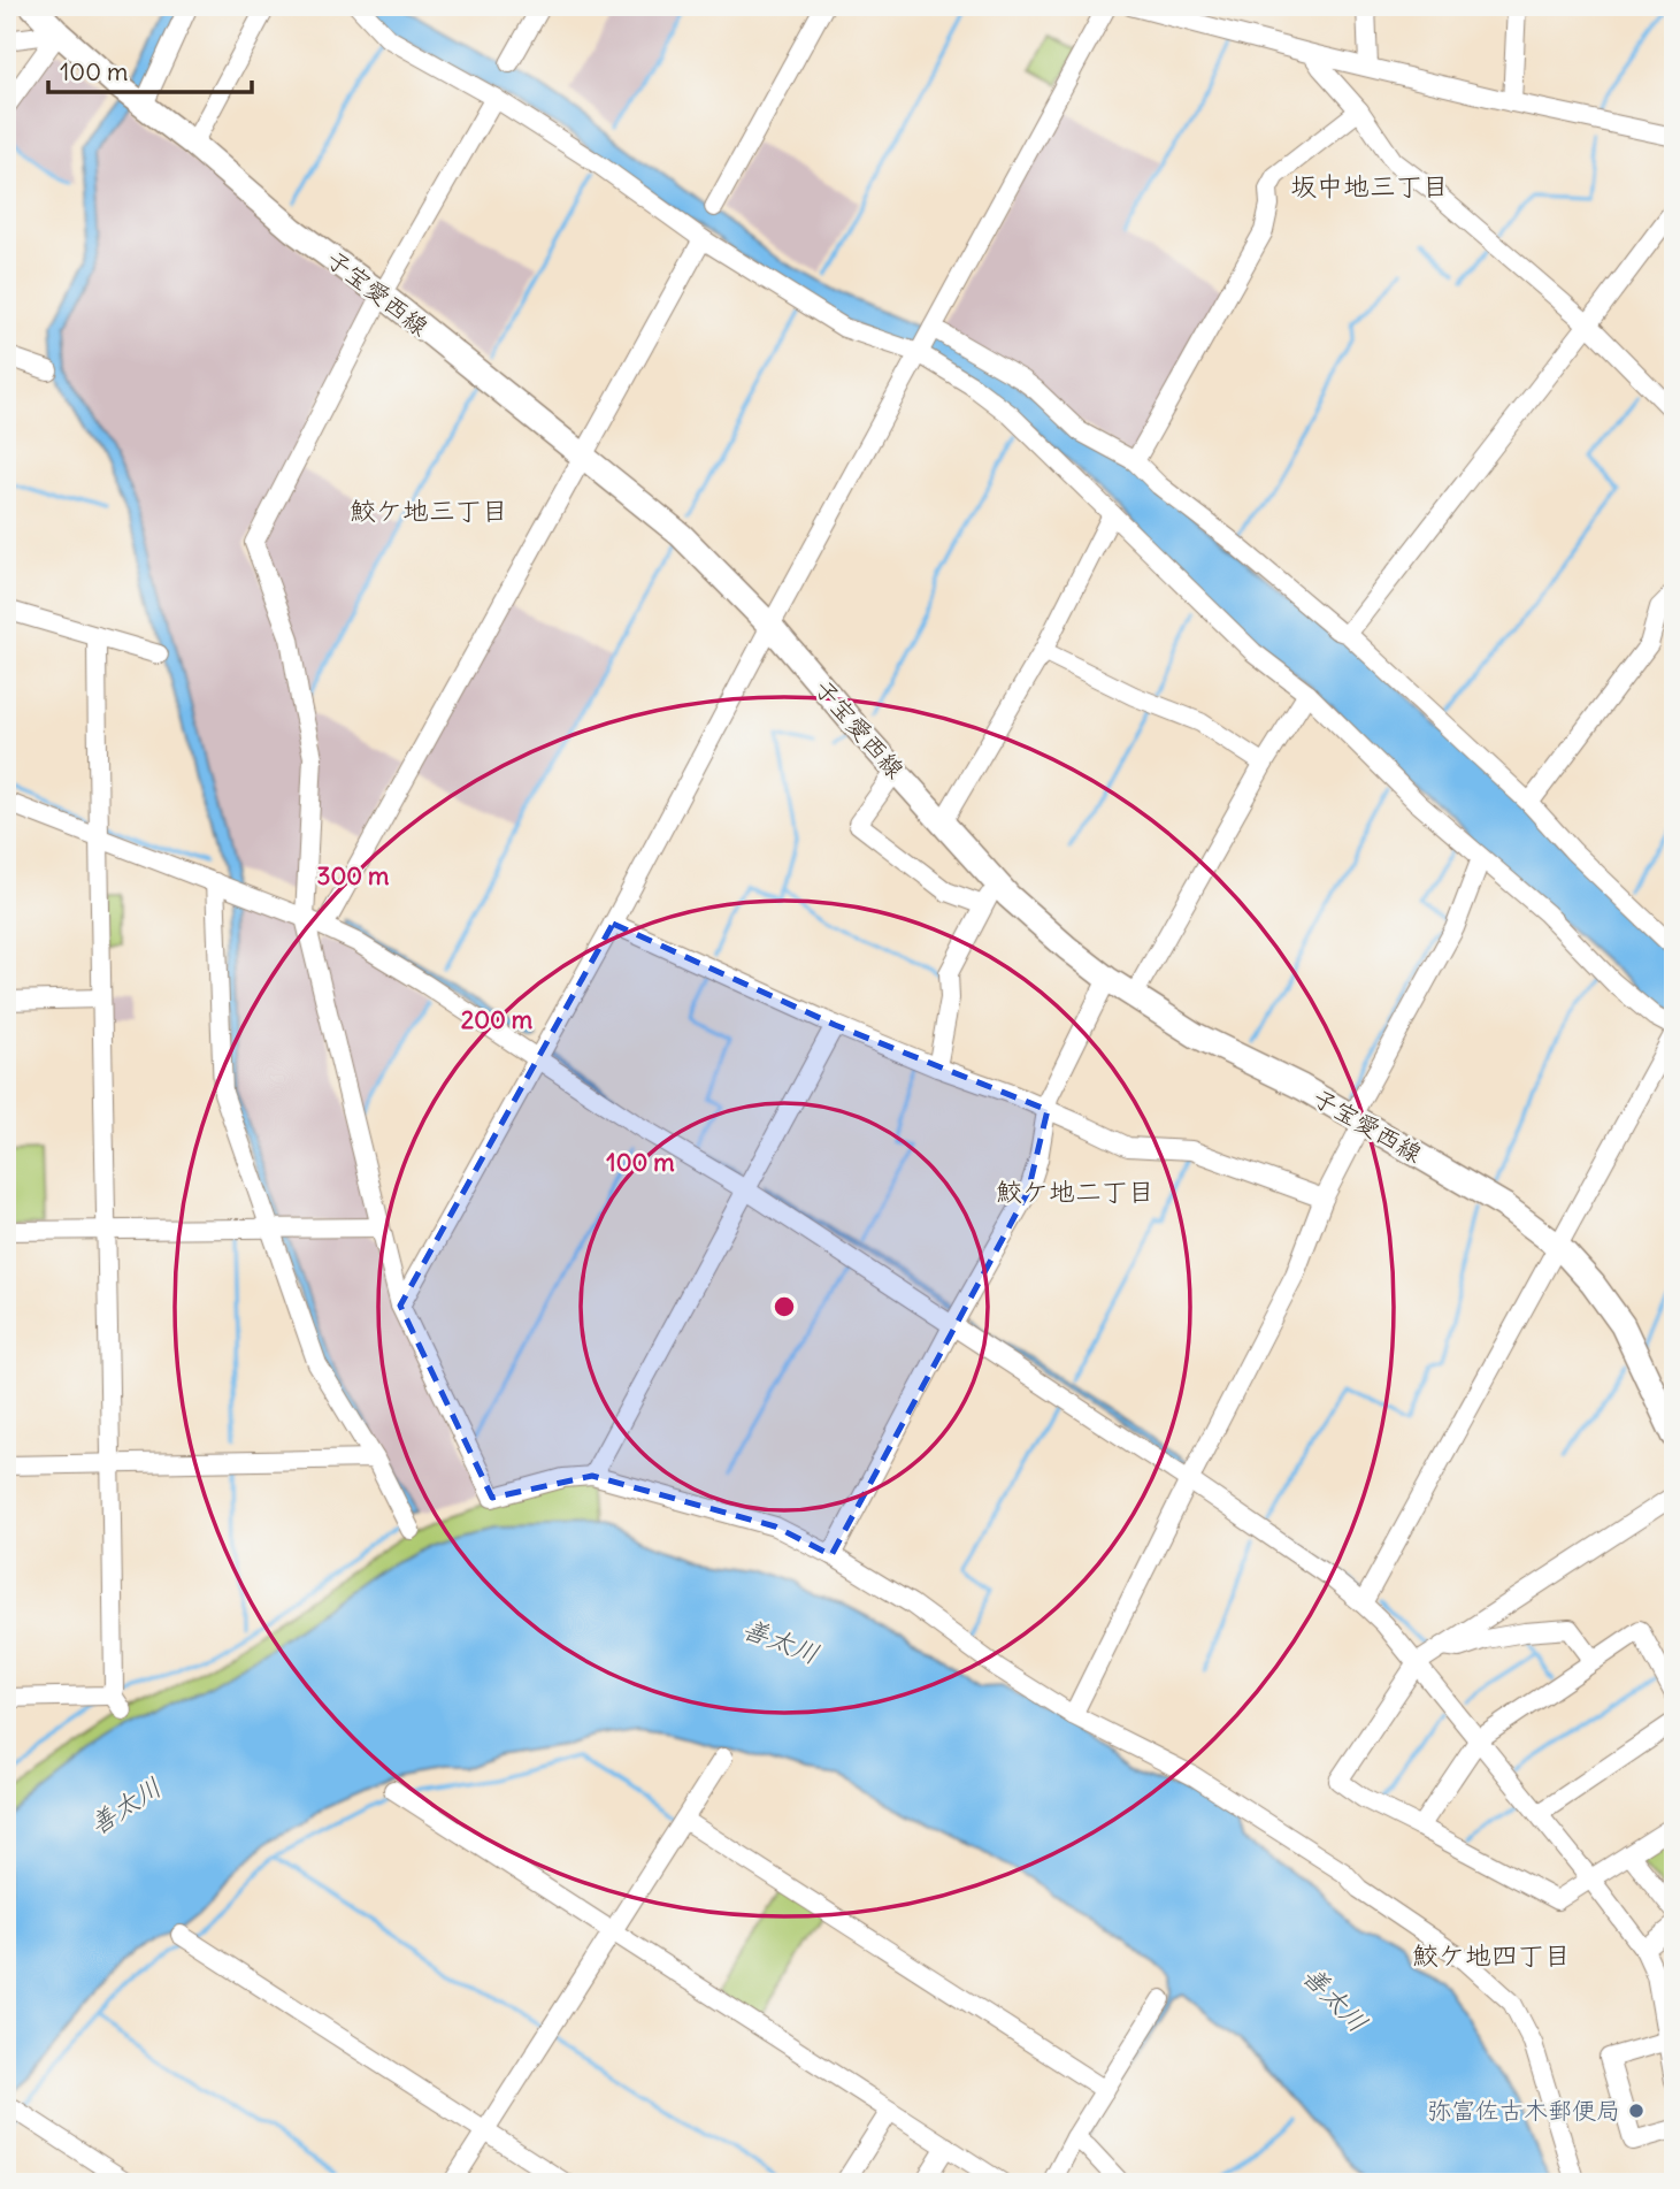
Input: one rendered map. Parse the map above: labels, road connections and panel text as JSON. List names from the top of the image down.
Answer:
{
  "streets": {
    "main road": ["子宝愛西線"]
  },
  "districts": [
    "坂中地三丁目",
    "鮫ケ地三丁目",
    "鮫ケ地二丁目",
    "鮫ケ地四丁目"
  ],
  "water": ["善太川"],
  "places": ["弥富佐古木郵便局"],
  "scale_bar": "100 m",
  "rings": ["300 m", "200 m", "100 m"]
}
